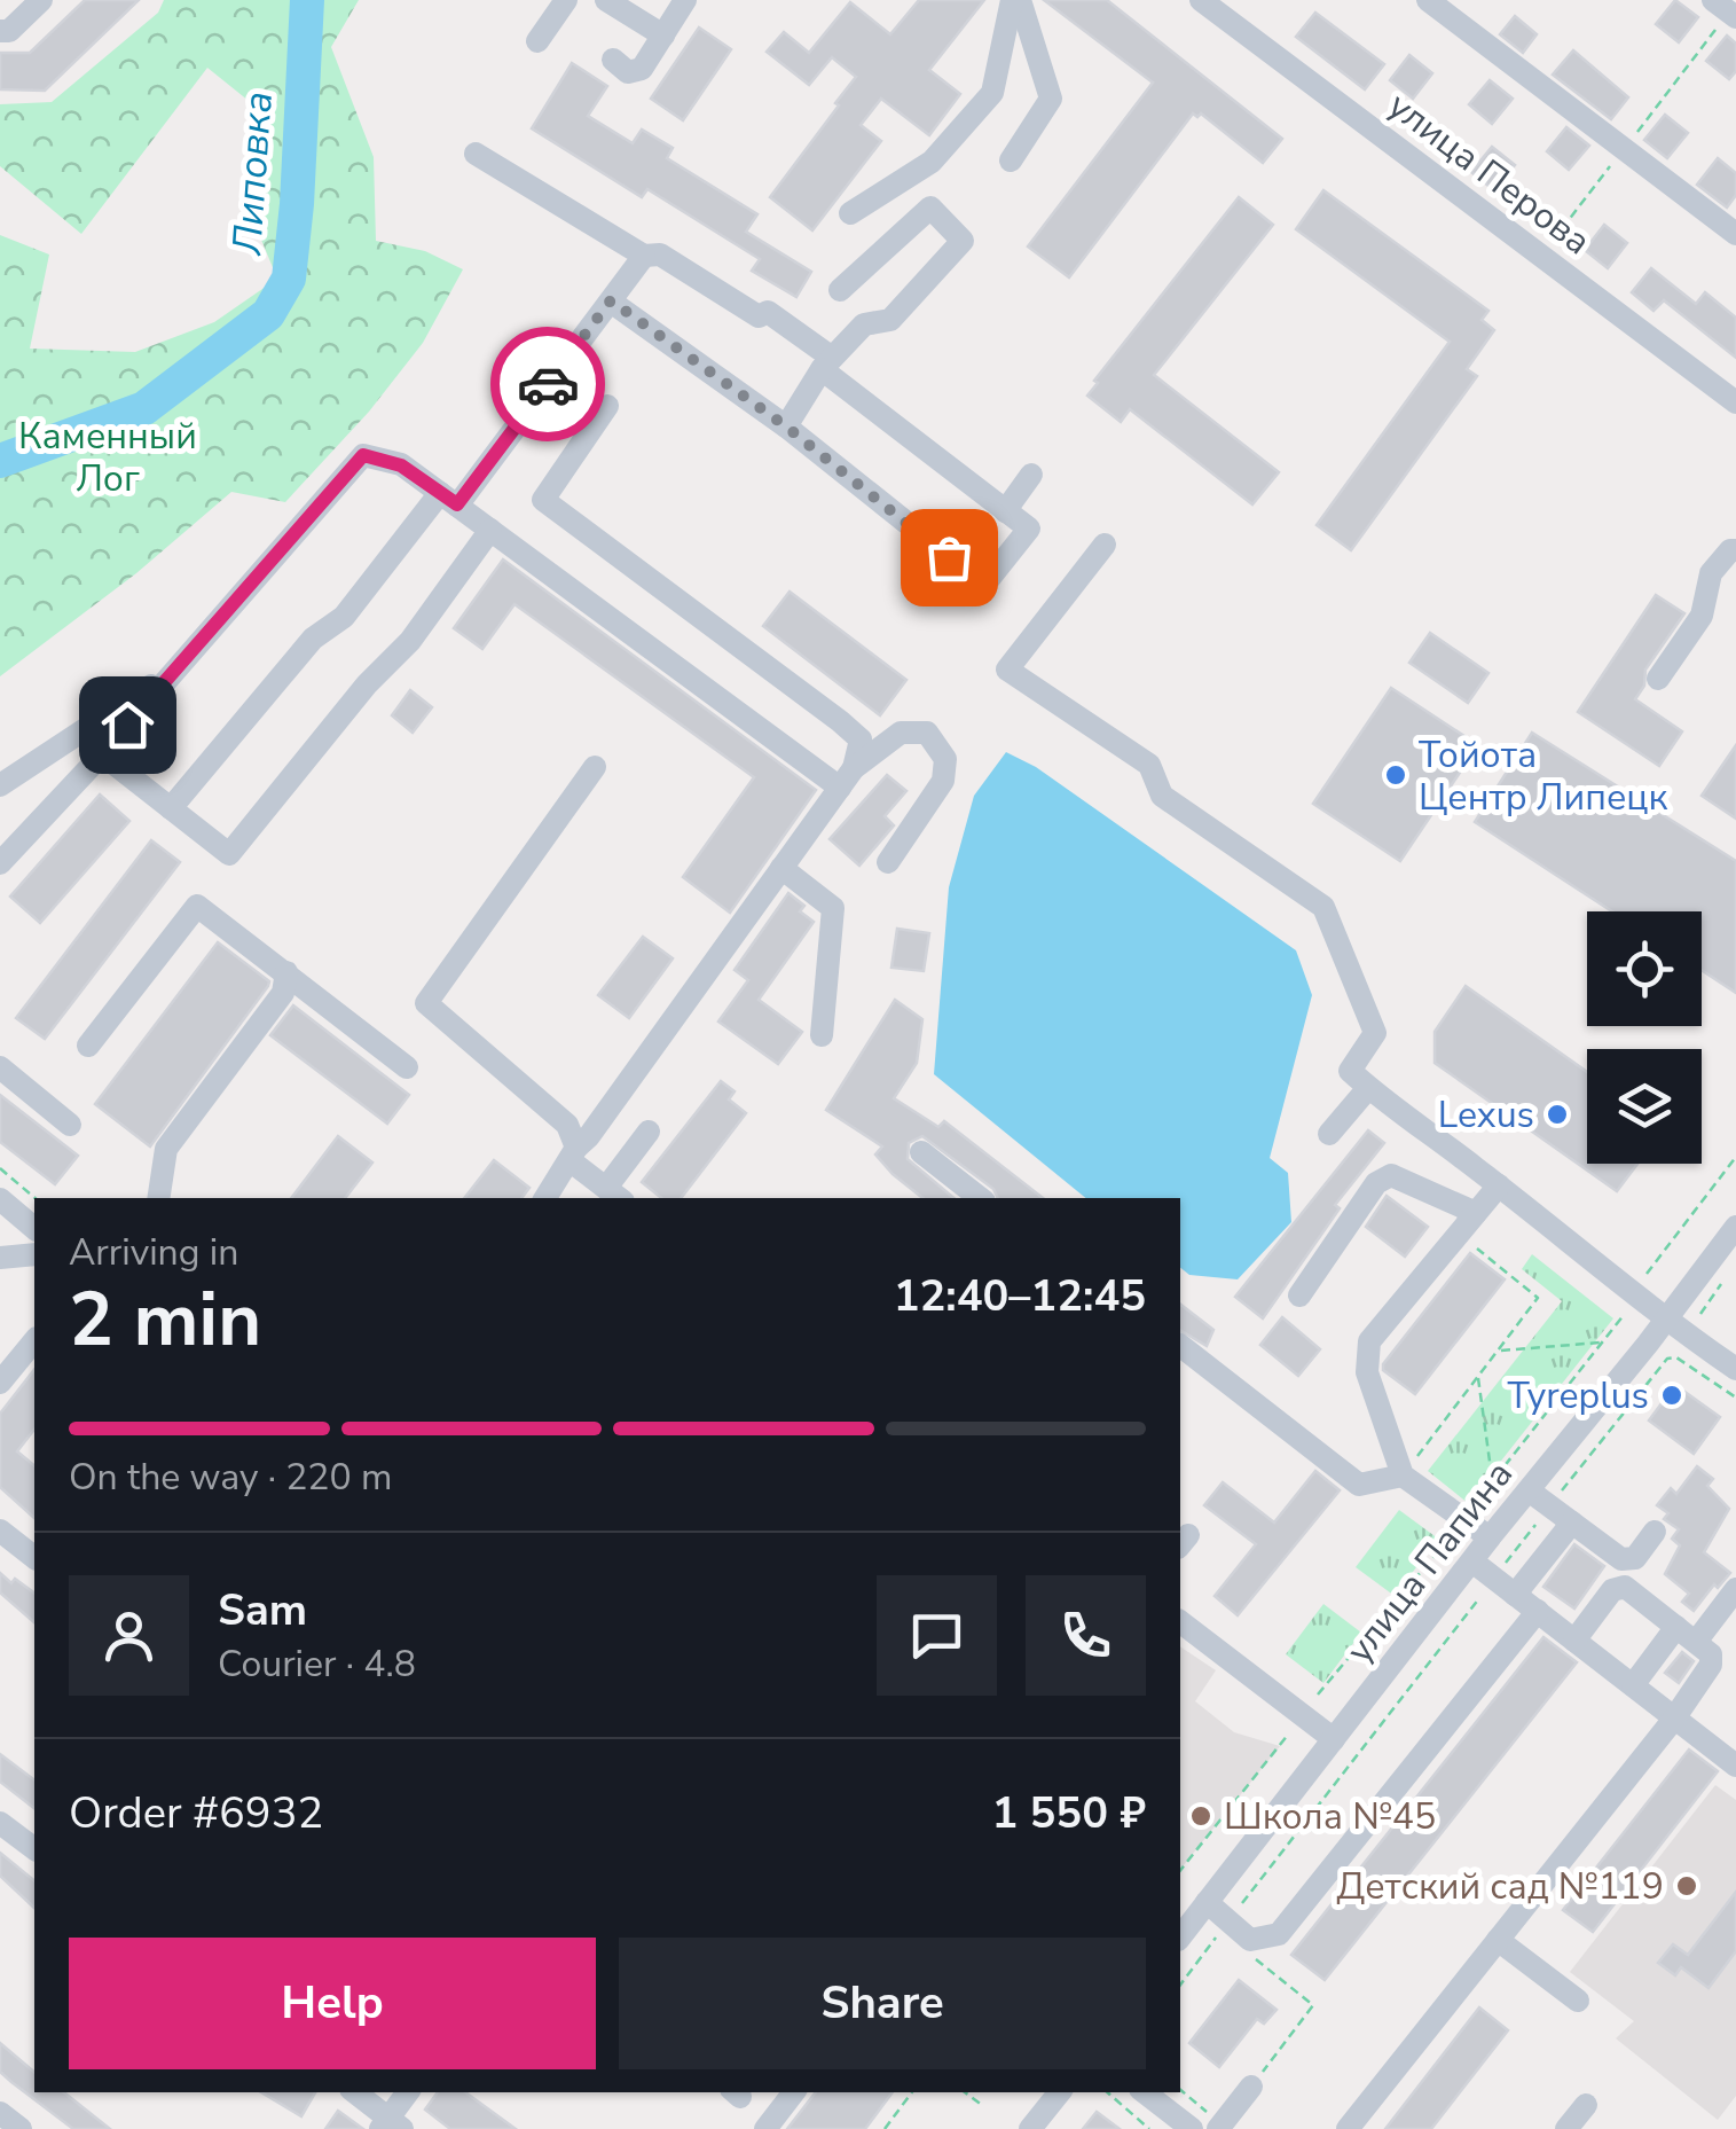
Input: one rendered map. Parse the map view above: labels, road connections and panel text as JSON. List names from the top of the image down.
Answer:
{
  "streets": {
    "street": ["улица Перова", "улица Папина"]
  },
  "water": ["Липовка"],
  "parks": ["Каменный Лог"],
  "places": [
    "Тойота Центр Липецк",
    "Lexus",
    "Tyreplus",
    "Школа №45",
    "Детский сад №119"
  ],
  "page": {
    "heading": ["2 min", "Arriving in", "12:40–12:45"],
    "panel": [
      "Sam",
      "Courier · 4.8",
      "Order #6932",
      "1 550 ₽"
    ],
    "bar": "On the way · 220 m",
    "buttons": ["Help", "Share"]
  }
}
